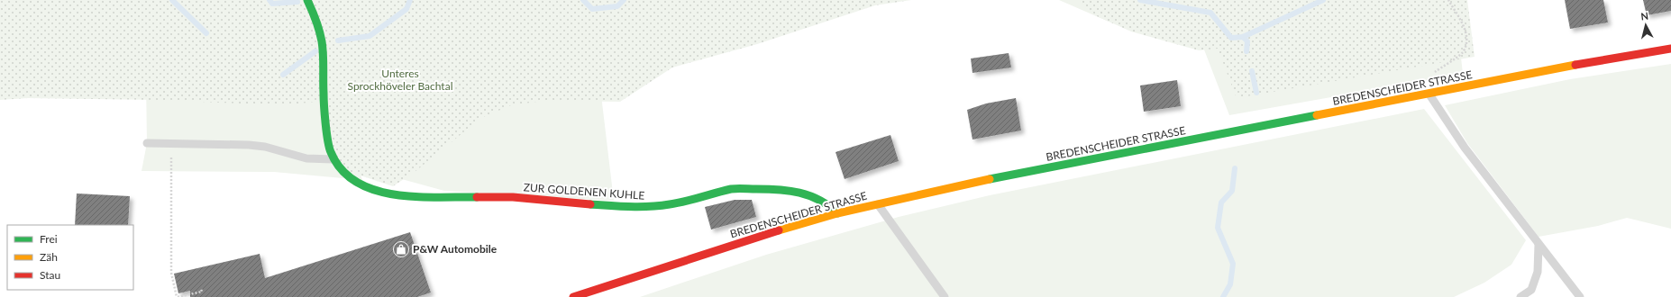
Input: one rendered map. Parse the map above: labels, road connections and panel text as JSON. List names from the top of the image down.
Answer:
{
  "streets": {
    "main road": ["BREDENSCHEIDER STRASSE", "ZUR GOLDENEN KUHLE"]
  },
  "crossings": [
    ["BREDENSCHEIDER STRASSE", "ZUR GOLDENEN KUHLE"]
  ],
  "parks": ["Unteres Sprockhöveler Bachtal"],
  "places": {
    "shop": ["P&W Automobile"]
  },
  "legend": ["Frei", "Zäh", "Stau"],
  "north": "top"
}
